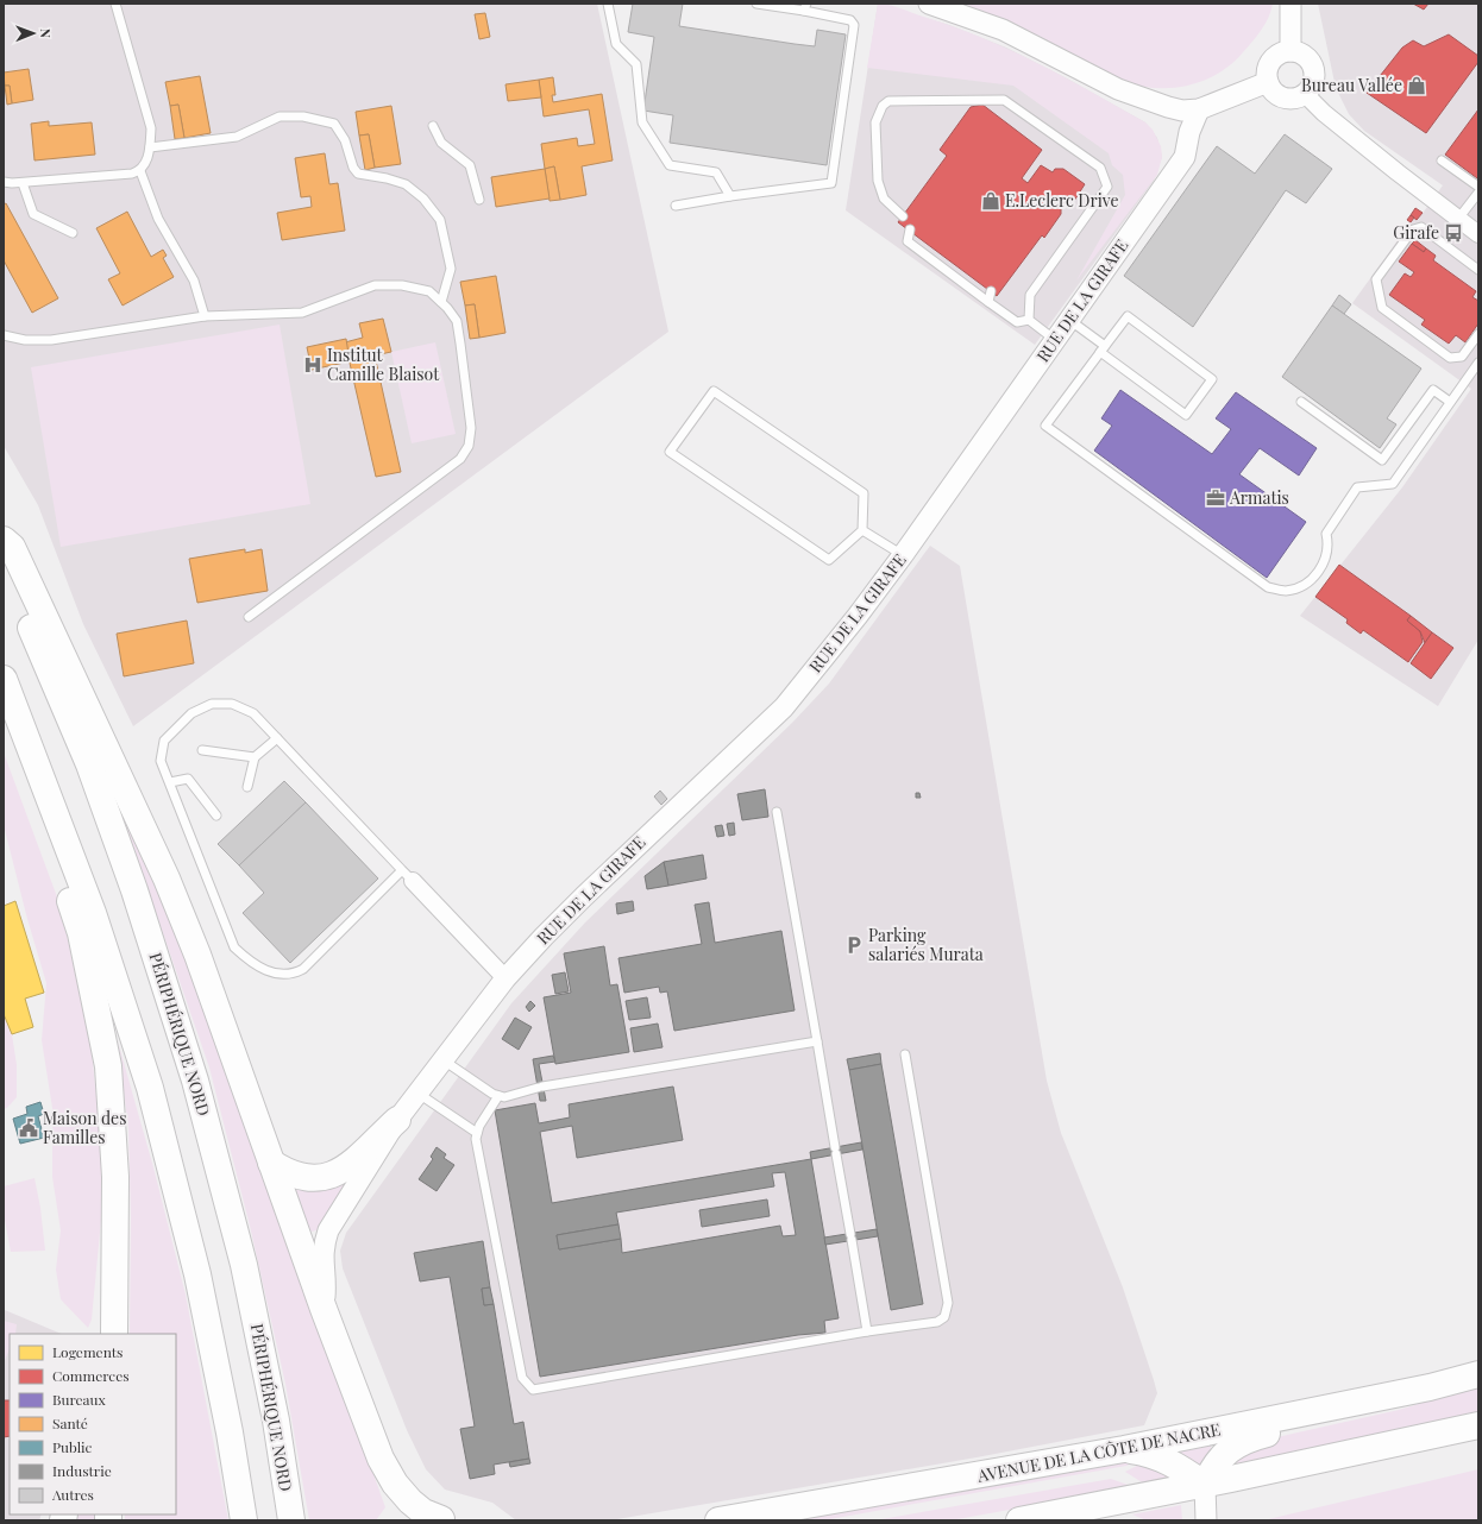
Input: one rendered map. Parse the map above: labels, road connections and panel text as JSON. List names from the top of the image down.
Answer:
{
  "streets": {
    "main road": ["PÉRIPHÉRIQUE NORD", "AVENUE DE LA CÔTE DE NACRE"],
    "street": ["RUE DE LA GIRAFE"]
  },
  "places": {
    "shop": ["Bureau Vallée", "E.Leclerc Drive"],
    "bus stop": ["Girafe"],
    "hospital": ["Institut Camille Blaisot"],
    "office": ["Armatis"],
    "parking": ["Parking salariés Murata"],
    "public building": ["Maison des Familles"]
  },
  "legend": [
    "Logements",
    "Commerces",
    "Bureaux",
    "Santé",
    "Public",
    "Industrie",
    "Autres"
  ],
  "north": "right"
}
